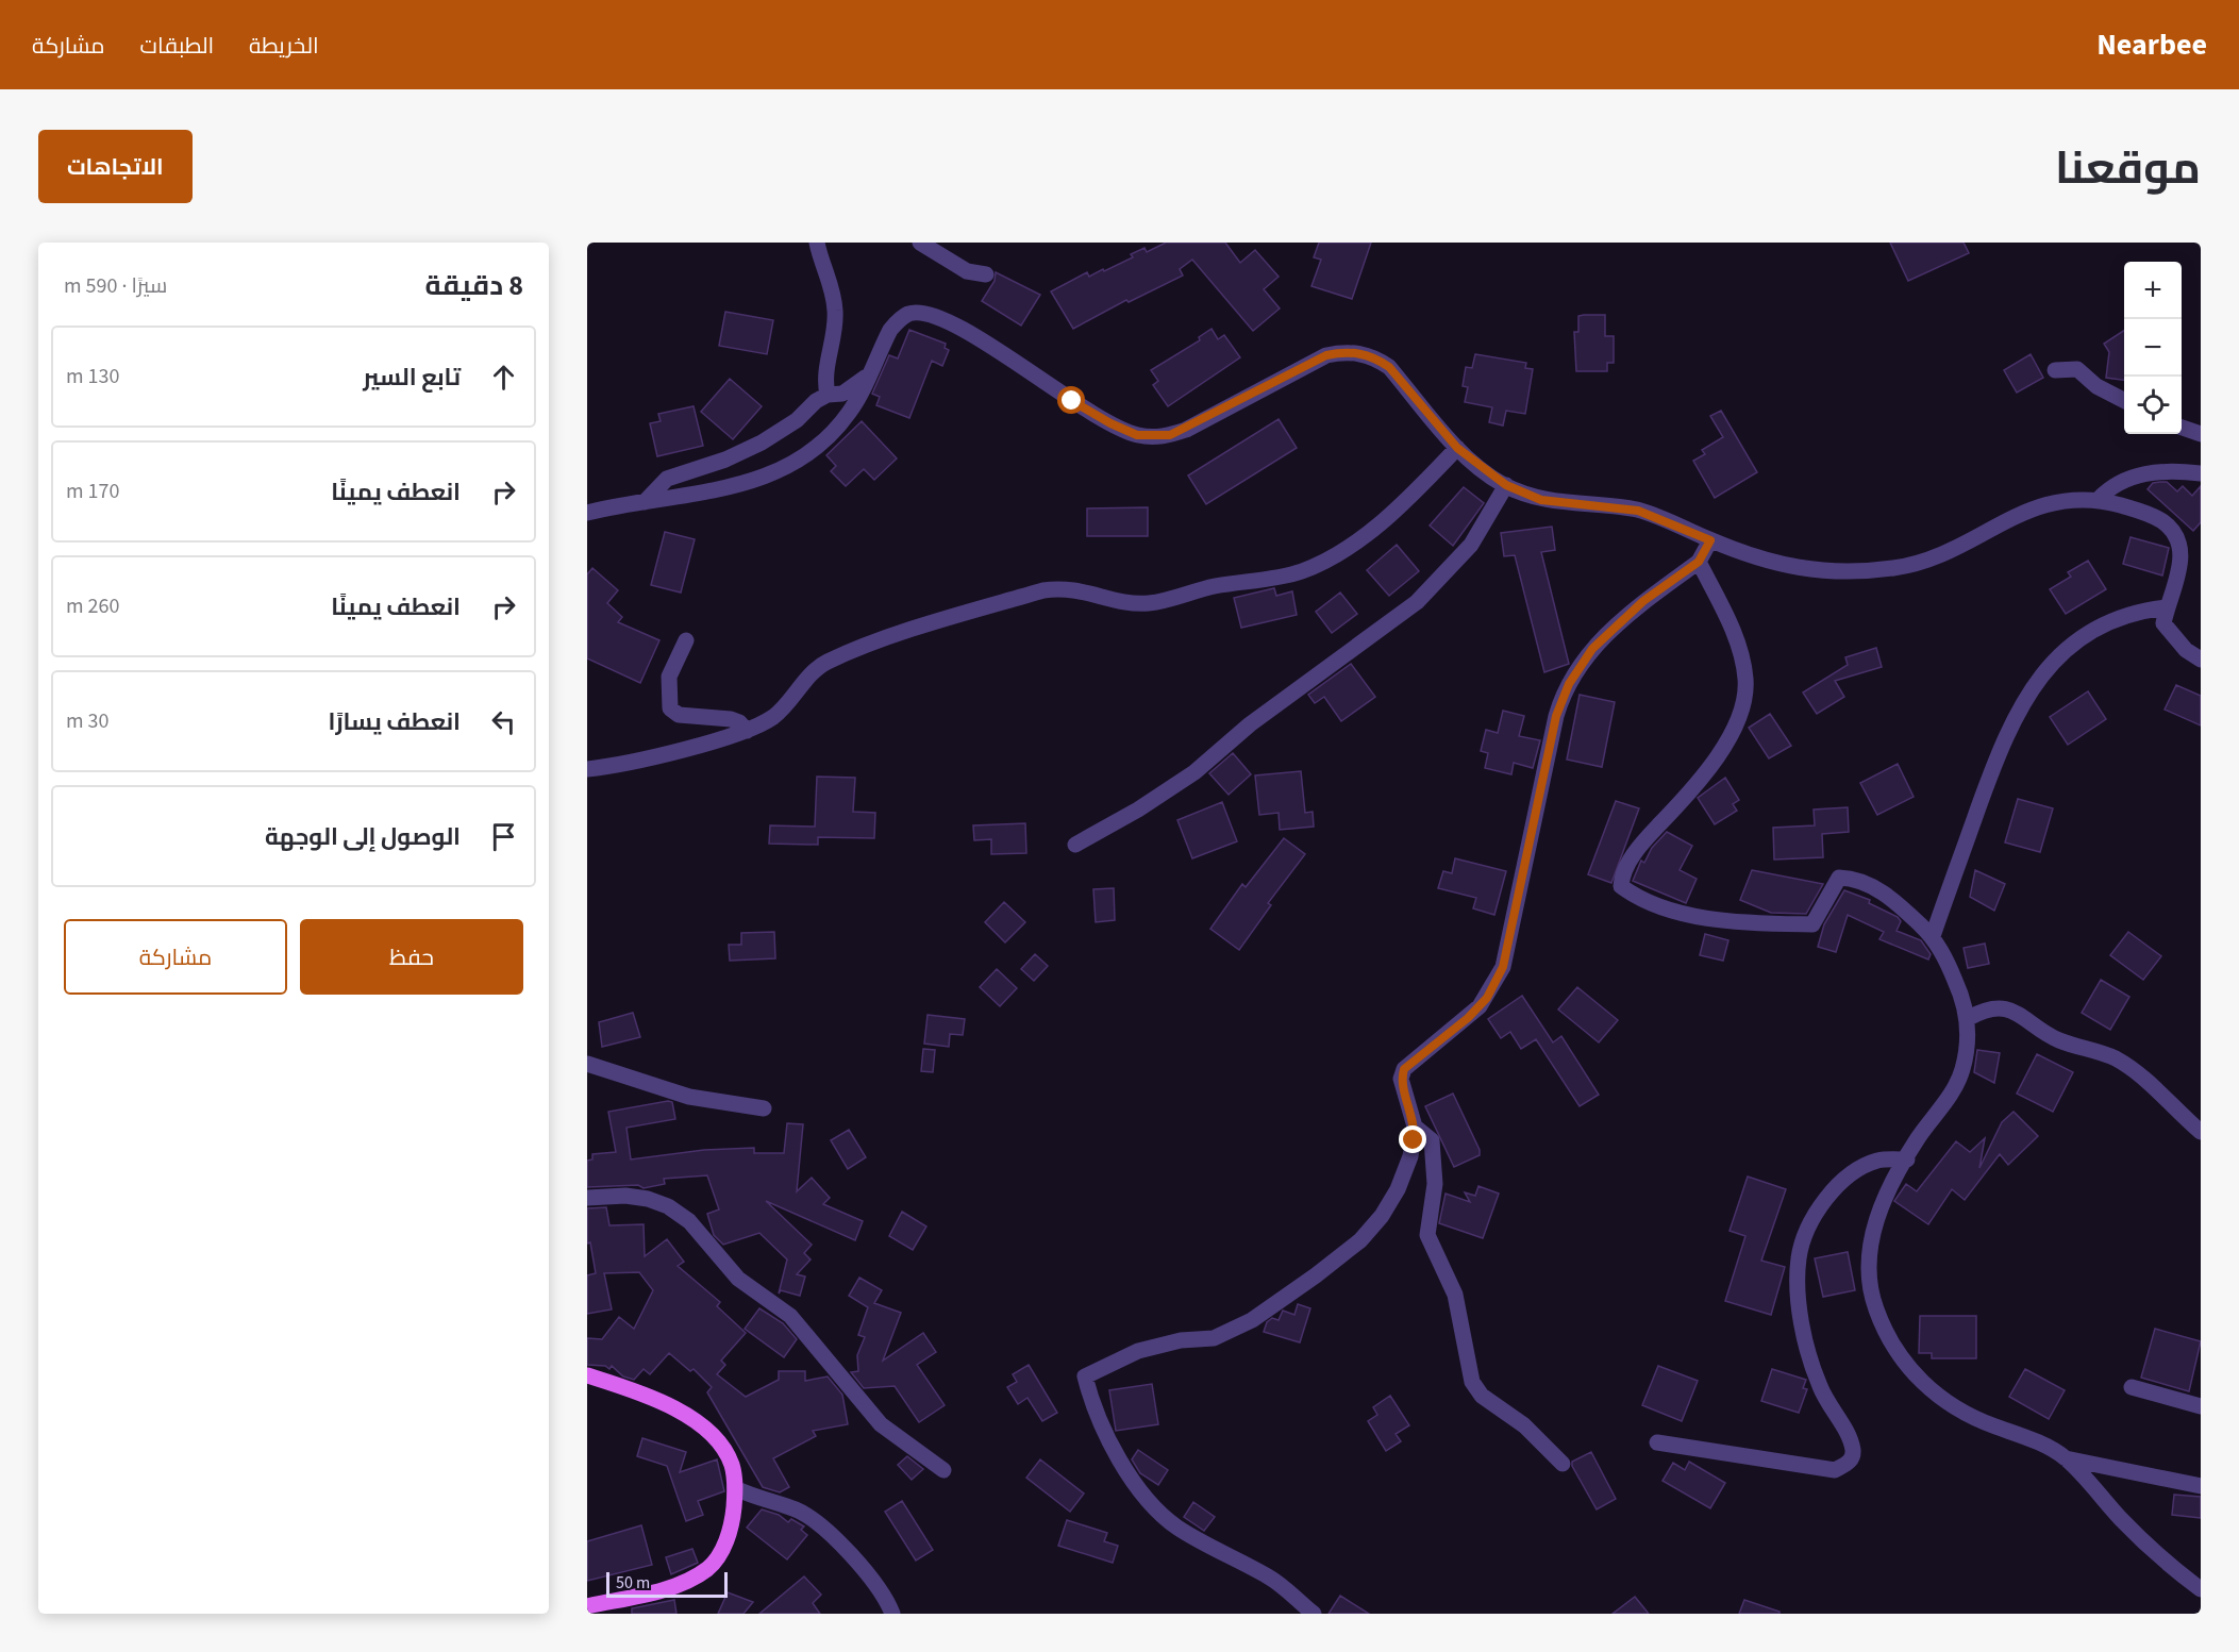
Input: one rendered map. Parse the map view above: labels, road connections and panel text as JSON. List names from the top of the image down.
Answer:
{
  "scale_bar": "50 m",
  "page": {
    "header": "Nearbee",
    "nav": ["الخريطة", "الطبقات", "مشاركة"],
    "title": "موقعنا",
    "buttons": [
      "الاتجاهات",
      ["حفظ", "مشاركة"]
    ],
    "heading": ["8 دقيقة", "سيرًا · 590 m"],
    "map_buttons": ["+", "−"],
    "list": [
      ["تابع السير", "130 m"],
      ["انعطف يمينًا", "170 m"],
      ["انعطف يمينًا", "260 m"],
      ["انعطف يسارًا", "30 m"],
      "الوصول إلى الوجهة"
    ],
    "scale": "50 m"
  }
}
